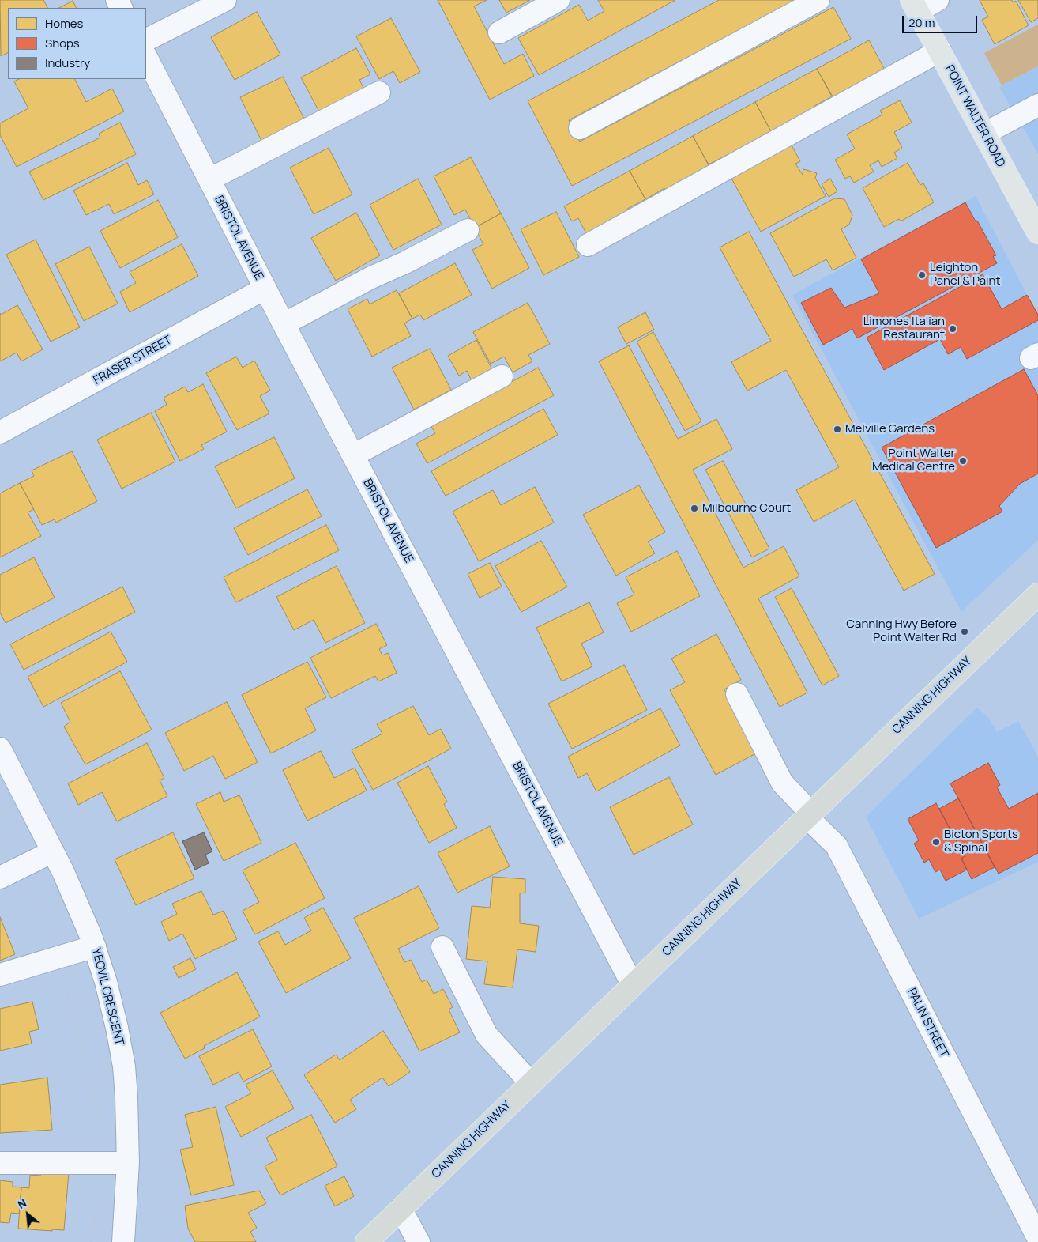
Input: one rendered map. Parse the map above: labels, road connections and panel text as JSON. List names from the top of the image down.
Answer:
{
  "streets": {
    "highway": ["CANNING HIGHWAY"],
    "main road": ["POINT WALTER ROAD"],
    "street": [
      "BRISTOL AVENUE",
      "FRASER STREET",
      "YEOVIL CRESCENT",
      "PALIN STREET"
    ]
  },
  "crossings": [
    ["BRISTOL AVENUE", "FRASER STREET"],
    ["BRISTOL AVENUE", "CANNING HIGHWAY"],
    ["CANNING HIGHWAY", "PALIN STREET"]
  ],
  "places": [
    "Leighton Panel & Paint",
    "Limones Italian Restaurant",
    "Melville Gardens",
    "Point Walter Medical Centre",
    "Milbourne Court",
    "Canning Hwy Before Point Walter Rd",
    "Bicton Sports & Spinal"
  ],
  "legend": ["Homes", "Shops", "Industry"],
  "scale_bar": "20 m",
  "north": "top left"
}
